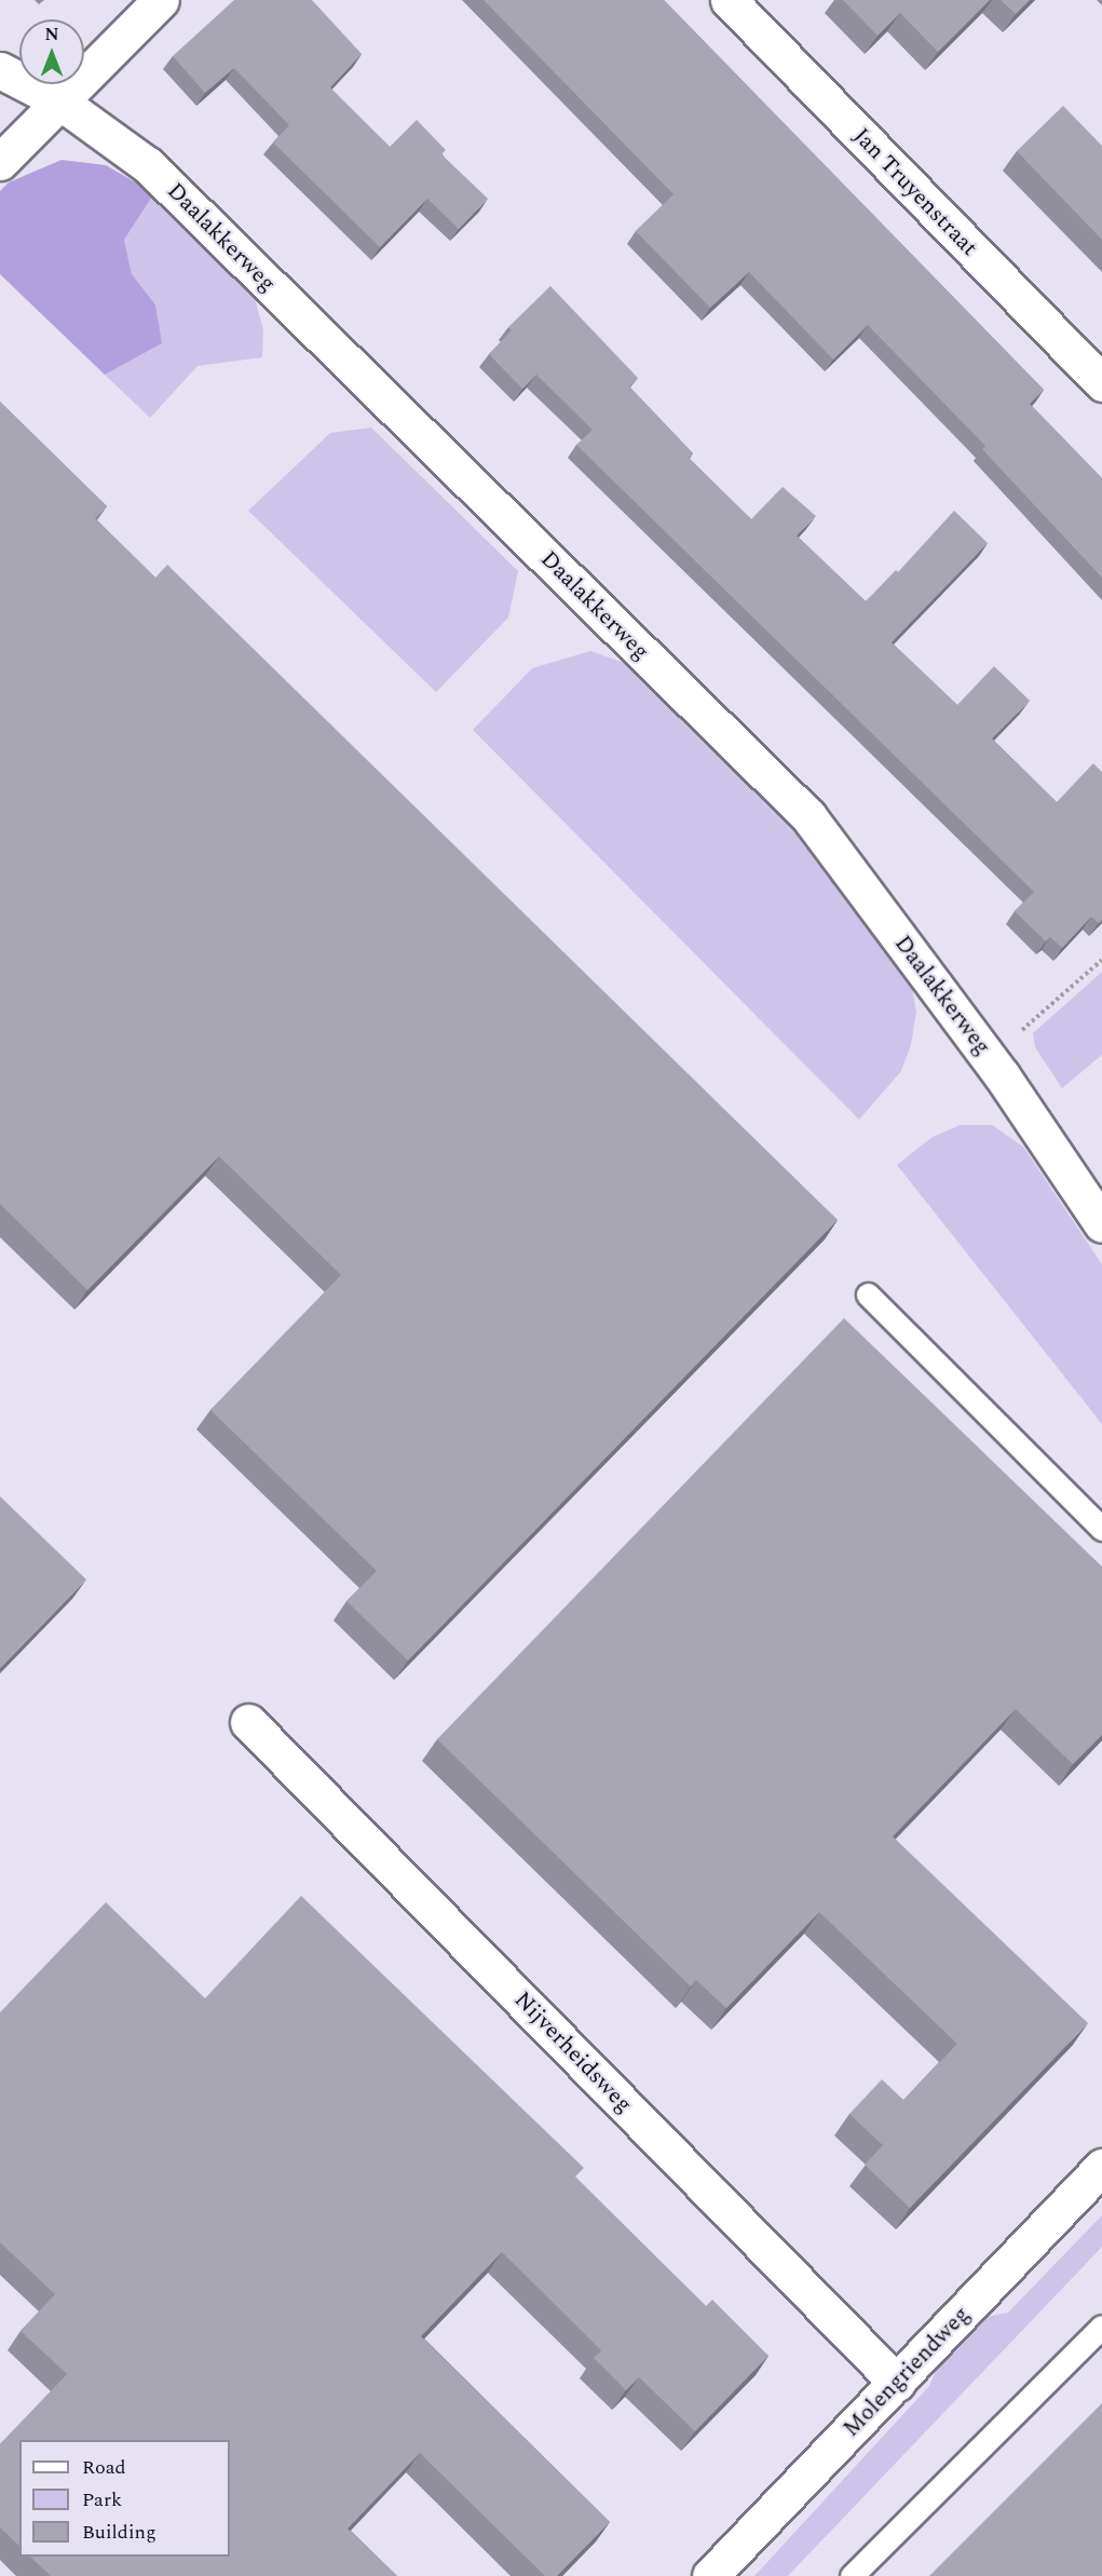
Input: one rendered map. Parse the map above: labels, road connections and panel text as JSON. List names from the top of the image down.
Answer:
{
  "streets": {
    "street": [
      "Jan Truyenstraat",
      "Daalakkerweg",
      "Nijverheidsweg",
      "Molengriendweg"
    ]
  },
  "crossings": [
    ["Nijverheidsweg", "Molengriendweg"]
  ],
  "legend": ["Road", "Park", "Building"],
  "north": "top"
}
